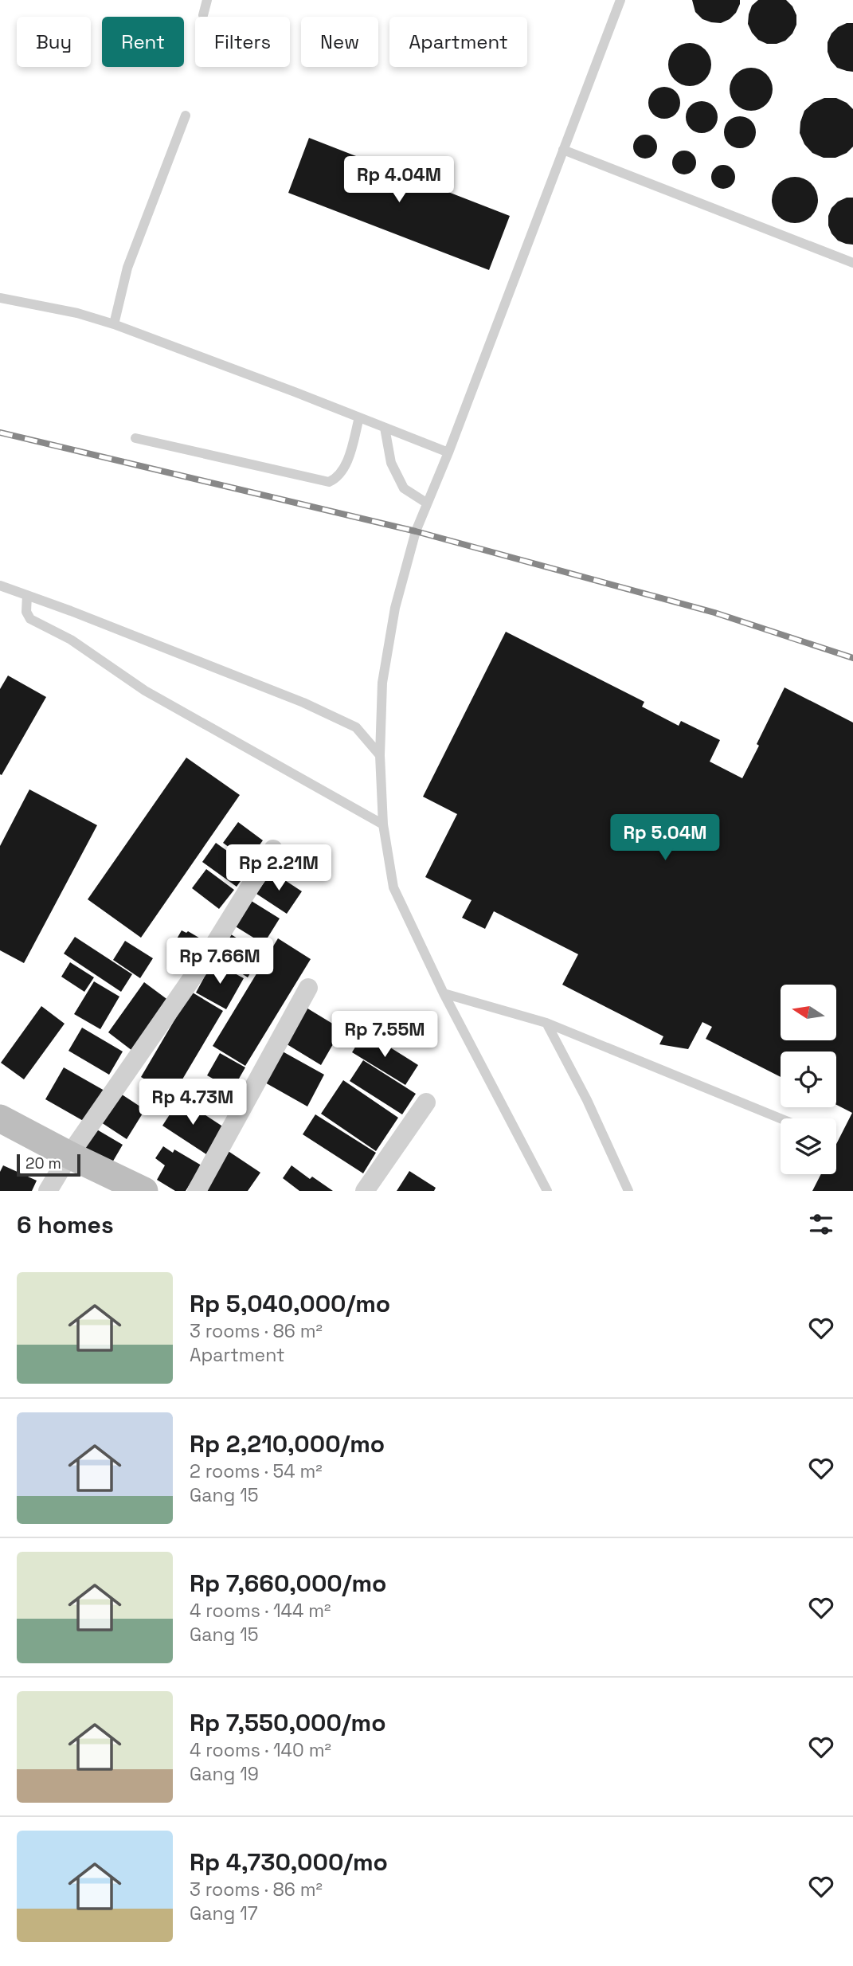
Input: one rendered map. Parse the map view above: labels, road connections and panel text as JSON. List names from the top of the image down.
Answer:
{
  "scale_bar": "20 m",
  "north": "left",
  "page": {
    "chip": [
      "Buy",
      "Rent",
      "Filters",
      "New",
      "Apartment"
    ],
    "price": [
      "Rp 4.04M",
      "Rp 5.04M",
      "Rp 2.21M",
      "Rp 7.66M",
      "Rp 7.55M",
      "Rp 4.73M"
    ],
    "scale": "20 m",
    "heading": "6 homes",
    "list": [
      {
        "name": "Rp 5,040,000/mo",
        "note": "3 rooms · 86 m² · Apartment"
      },
      {
        "name": "Rp 2,210,000/mo",
        "note": "2 rooms · 54 m² · Gang 15"
      },
      {
        "name": "Rp 7,660,000/mo",
        "note": "4 rooms · 144 m² · Gang 15"
      },
      {
        "name": "Rp 7,550,000/mo",
        "note": "4 rooms · 140 m² · Gang 19"
      },
      {
        "name": "Rp 4,730,000/mo",
        "note": "3 rooms · 86 m² · Gang 17"
      }
    ]
  }
}
